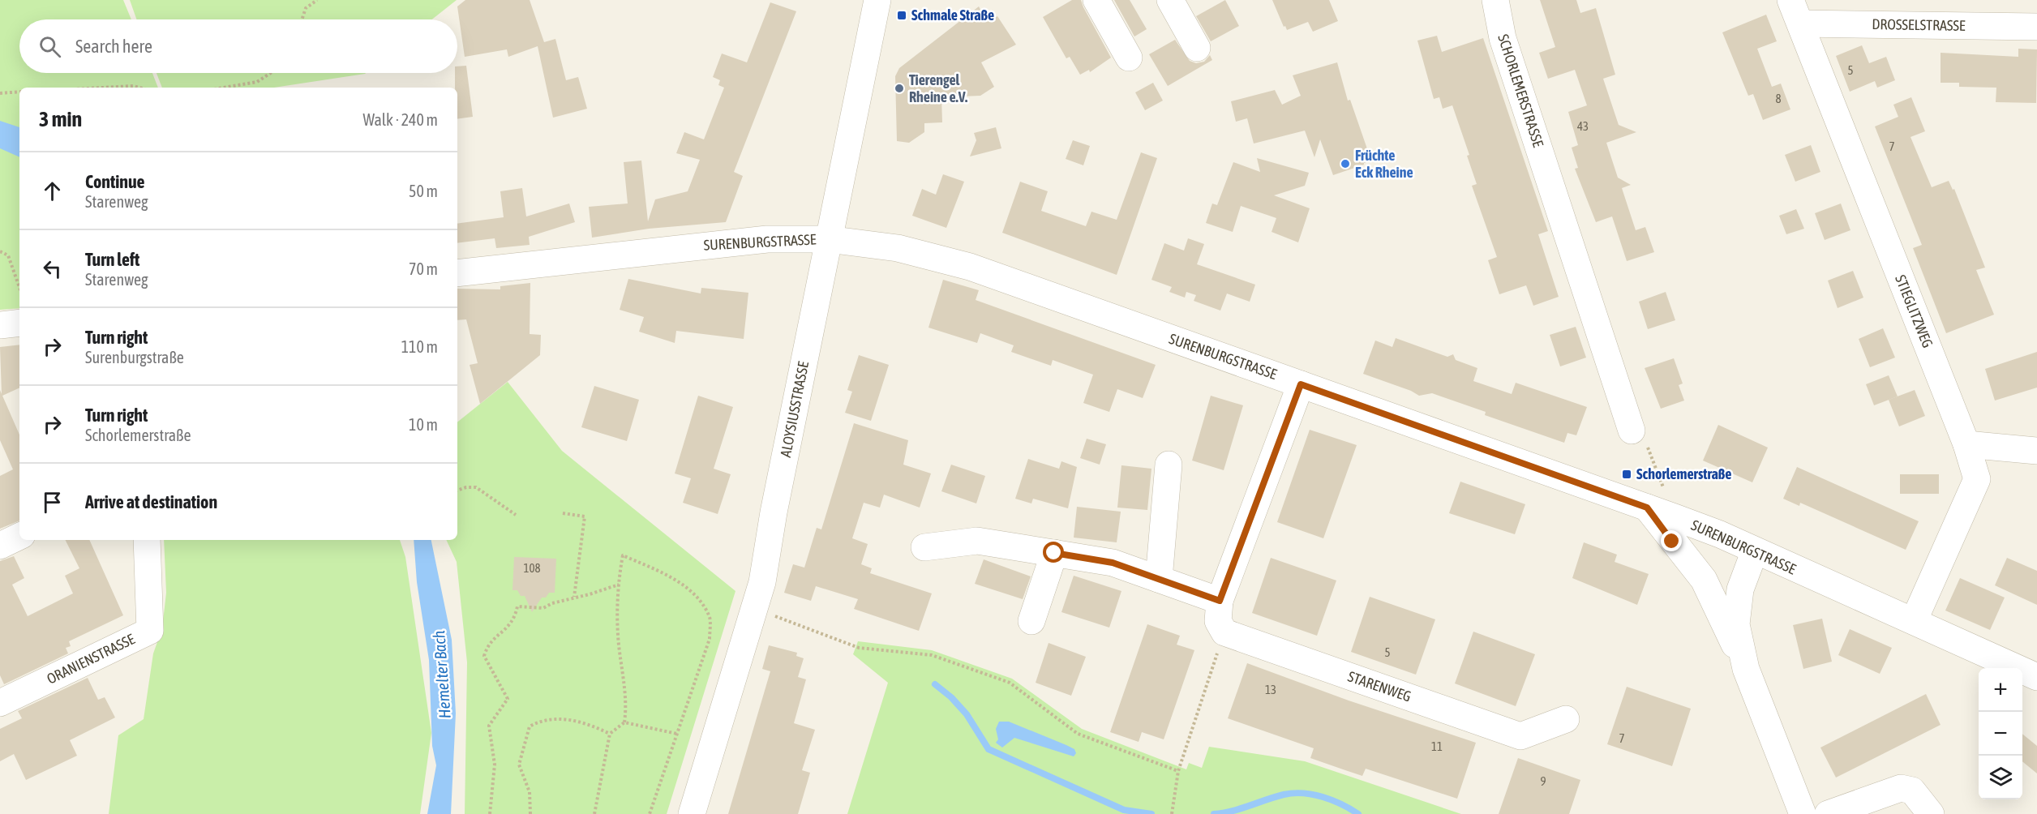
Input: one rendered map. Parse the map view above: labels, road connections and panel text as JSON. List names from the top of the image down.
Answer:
{
  "streets": {
    "street": [
      "DROSSELSTRASSE",
      "SCHORLEMERSTRASSE",
      "SURENBURGSTRASSE",
      "STIEGLITZWEG",
      "ALOYSIUSSTRASSE",
      "ORANIENSTRASSE",
      "STARENWEG"
    ]
  },
  "crossings": [
    ["DROSSELSTRASSE", "STIEGLITZWEG"],
    ["SURENBURGSTRASSE", "STIEGLITZWEG"],
    ["SURENBURGSTRASSE", "ALOYSIUSSTRASSE"]
  ],
  "water": ["Hemelter Bach"],
  "places": {
    "transit": ["Schmale Straße", "Schorlemerstraße"],
    "other": ["Tierengel Rheine e.V.", "Früchte Eck Rheine"]
  },
  "house_numbers": [
    "5",
    "8",
    "43",
    "7",
    "108",
    "5",
    "13",
    "7",
    "11",
    "9"
  ],
  "page": {
    "search": "Search here",
    "heading": ["3 min", "Walk · 240 m"],
    "list": [
      ["Continue", "Starenweg", "50 m"],
      ["Turn left", "Starenweg", "70 m"],
      ["Turn right", "Surenburgstraße", "110 m"],
      ["Turn right", "Schorlemerstraße", "10 m"],
      "Arrive at destination"
    ],
    "map_buttons": ["+", "−"]
  }
}
